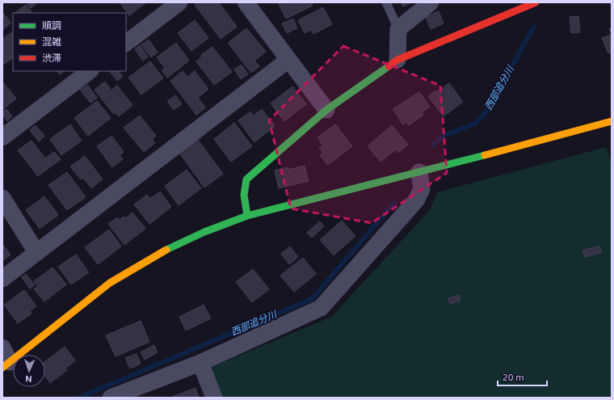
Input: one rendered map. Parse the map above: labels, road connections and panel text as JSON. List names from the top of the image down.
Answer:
{
  "water": ["西部追分川"],
  "legend": ["順調", "混雑", "渋滞"],
  "scale_bar": "20 m",
  "north": "bottom"
}
